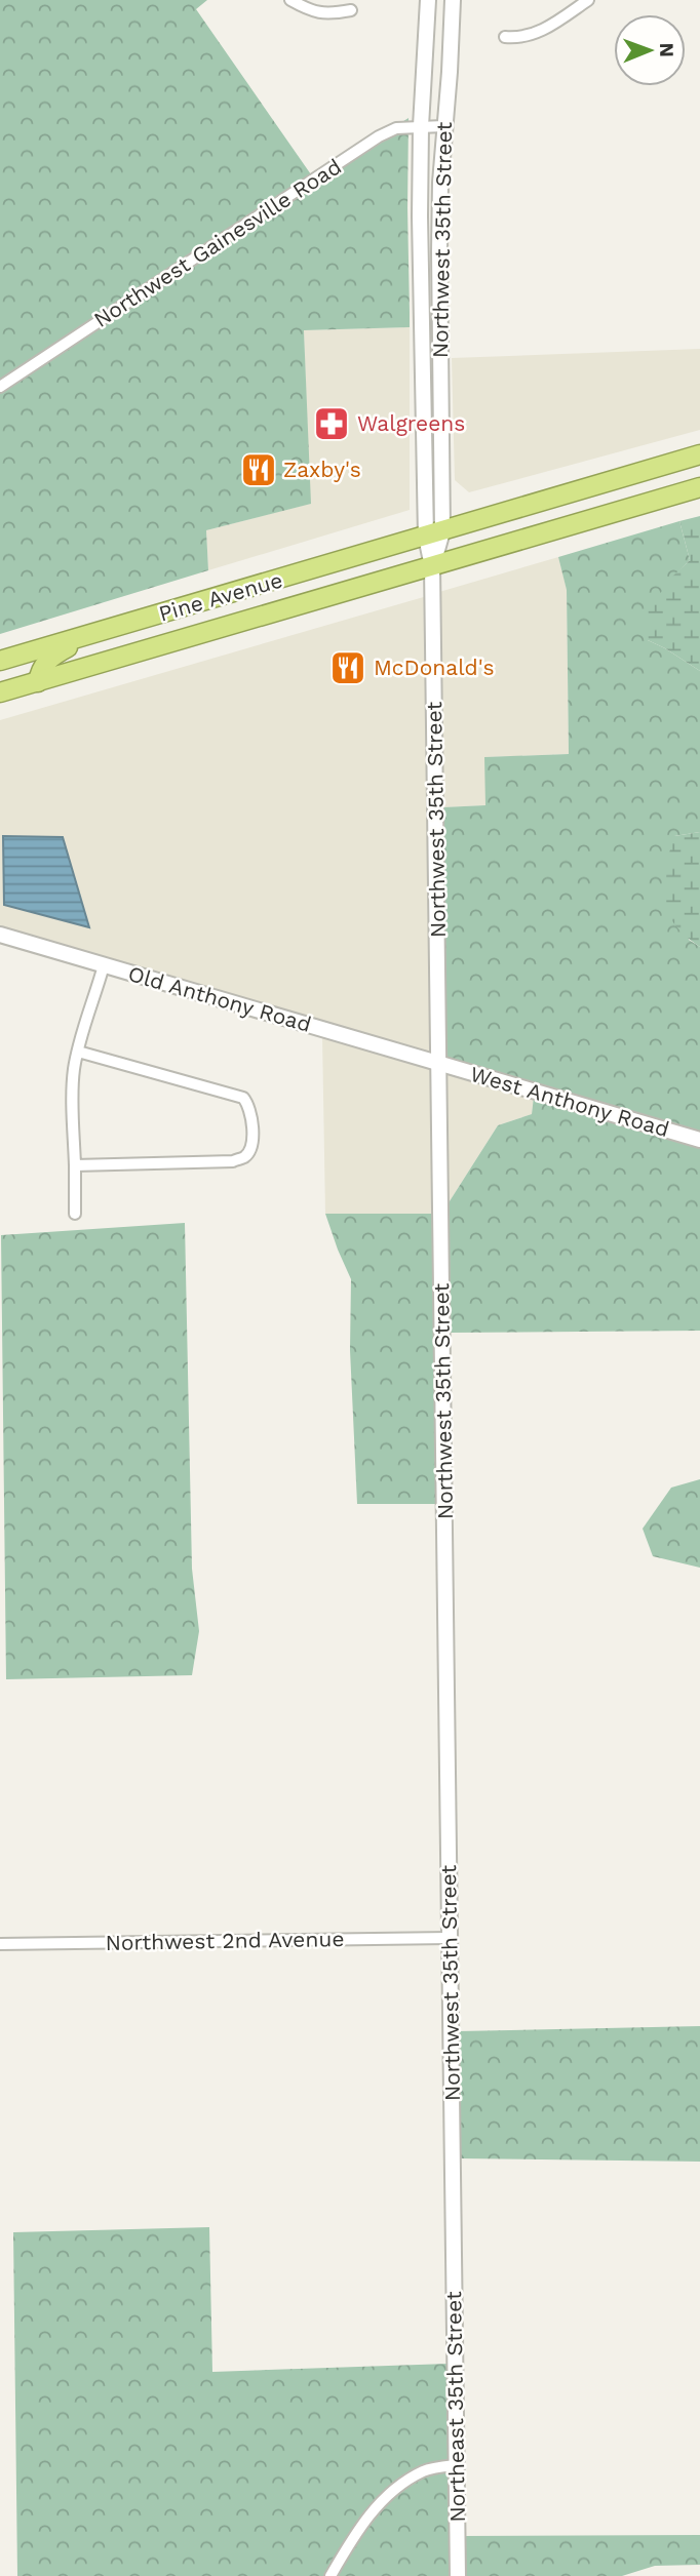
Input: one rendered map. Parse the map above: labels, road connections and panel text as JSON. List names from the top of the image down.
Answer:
{
  "streets": {
    "highway": ["Pine Avenue"],
    "street": [
      "Northwest 35th Street",
      "Northwest Gainesville Road",
      "Old Anthony Road",
      "West Anthony Road",
      "Northwest 2nd Avenue",
      "Northeast 35th Street"
    ]
  },
  "crossings": [
    ["Northwest 35th Street", "Northwest Gainesville Road"],
    ["Northwest 35th Street", "Pine Avenue"],
    ["Northwest 35th Street", "Old Anthony Road"],
    ["Northwest 35th Street", "West Anthony Road"],
    ["Northwest 35th Street", "Northwest 2nd Avenue"],
    ["Northwest 35th Street", "Northeast 35th Street"],
    ["Old Anthony Road", "West Anthony Road"]
  ],
  "places": {
    "pharmacy": ["Walgreens"],
    "restaurant": ["Zaxby's", "McDonald's"]
  },
  "north": "right"
}
